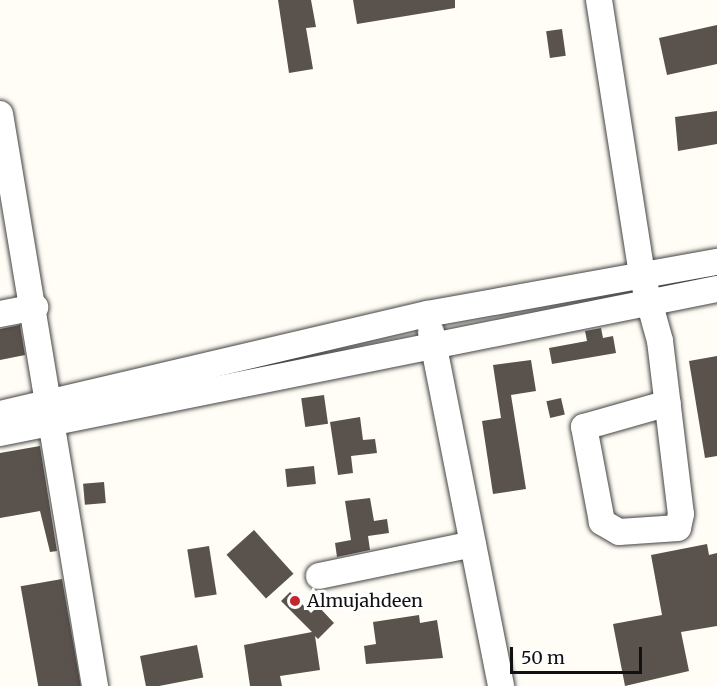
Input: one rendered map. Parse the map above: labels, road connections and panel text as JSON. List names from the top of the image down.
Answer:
{
  "places": ["Almujahdeen"],
  "scale_bar": "50 m"
}
